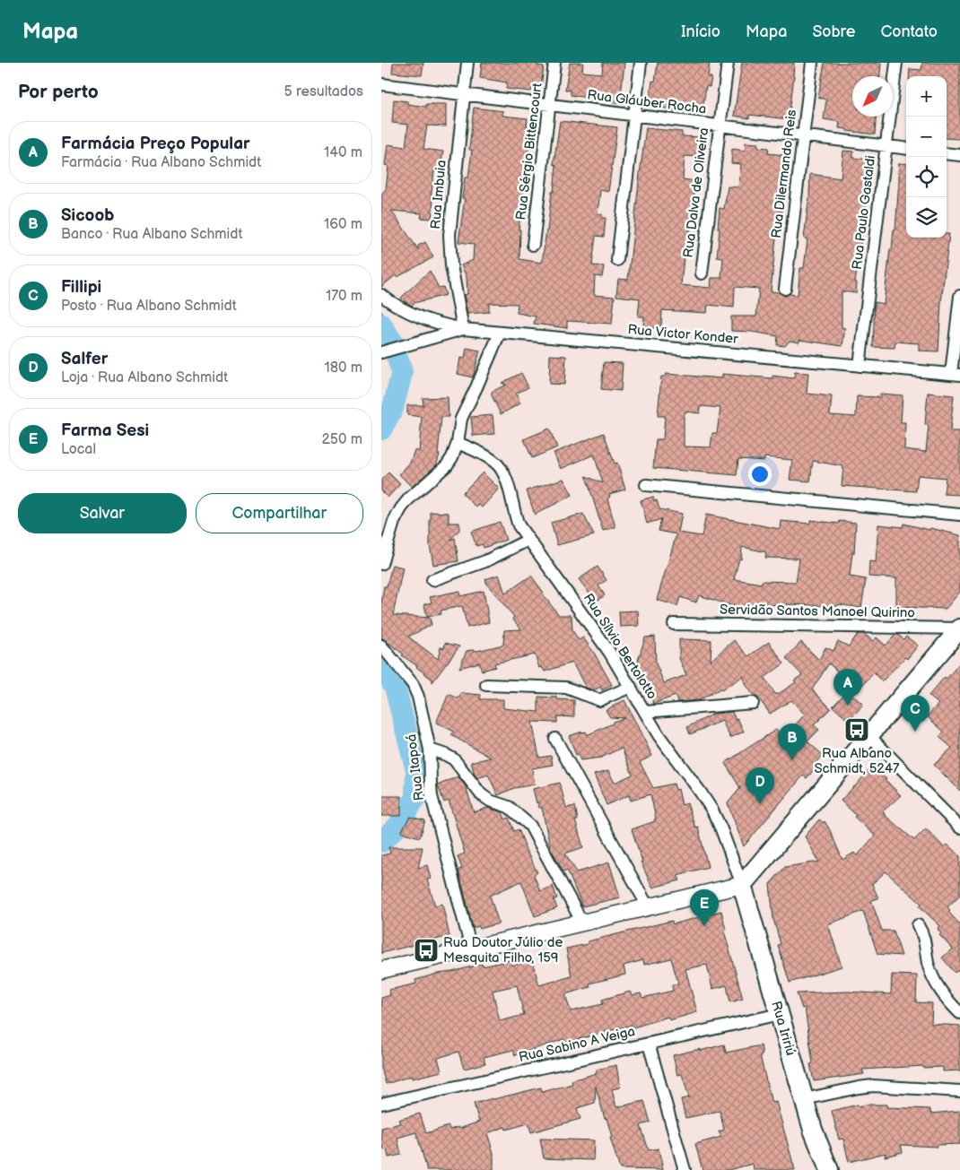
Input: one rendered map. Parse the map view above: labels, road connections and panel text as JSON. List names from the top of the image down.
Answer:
{
  "streets": {
    "main road": ["Rua Iririú"],
    "street": [
      "Rua Gláuber Rocha",
      "Rua Sérgio Bittencourt",
      "Rua Dilermando Reis",
      "Rua Dalva de Oliveira",
      "Rua Imbuia",
      "Rua Paulo Gastaldi",
      "Rua Victor Konder",
      "Servidão Santos Manoel Quirino",
      "Rua Sílvio Bertolotto",
      "Rua Itapoá",
      "Rua Sabino A Veiga"
    ]
  },
  "crossings": [
    ["Rua Gláuber Rocha", "Rua Sérgio Bittencourt"],
    ["Rua Gláuber Rocha", "Rua Dilermando Reis"],
    ["Rua Gláuber Rocha", "Rua Dalva de Oliveira"],
    ["Rua Gláuber Rocha", "Rua Imbuia"],
    ["Rua Gláuber Rocha", "Rua Paulo Gastaldi"],
    ["Rua Imbuia", "Rua Victor Konder"],
    ["Rua Paulo Gastaldi", "Rua Victor Konder"],
    ["Rua Sílvio Bertolotto", "Rua Iririú"],
    ["Rua Iririú", "Rua Sabino A Veiga"]
  ],
  "places": {
    "bus stop": ["Rua Albano Schmidt, 5247", "Rua Doutor Júlio de Mesquita Filho, 159"]
  },
  "north": "bottom left",
  "page": {
    "header": "Mapa",
    "nav": [
      "Início",
      "Mapa",
      "Sobre",
      "Contato"
    ],
    "heading": ["Por perto", "5 resultados"],
    "map_buttons": ["+", "−"],
    "list": [
      {
        "mark": "A",
        "name": "Farmácia Preço Popular",
        "note": "Farmácia · Rua Albano Schmidt",
        "value": "140 m"
      },
      {
        "mark": "B",
        "name": "Sicoob",
        "note": "Banco · Rua Albano Schmidt",
        "value": "160 m"
      },
      {
        "mark": "C",
        "name": "Fillipi",
        "note": "Posto · Rua Albano Schmidt",
        "value": "170 m"
      },
      {
        "mark": "D",
        "name": "Salfer",
        "note": "Loja · Rua Albano Schmidt",
        "value": "180 m"
      },
      {
        "mark": "E",
        "name": "Farma Sesi",
        "note": "Local",
        "value": "250 m"
      }
    ],
    "buttons": ["Salvar", "Compartilhar"],
    "pins": [
      "A",
      "C",
      "B",
      "D",
      "E"
    ]
  }
}
